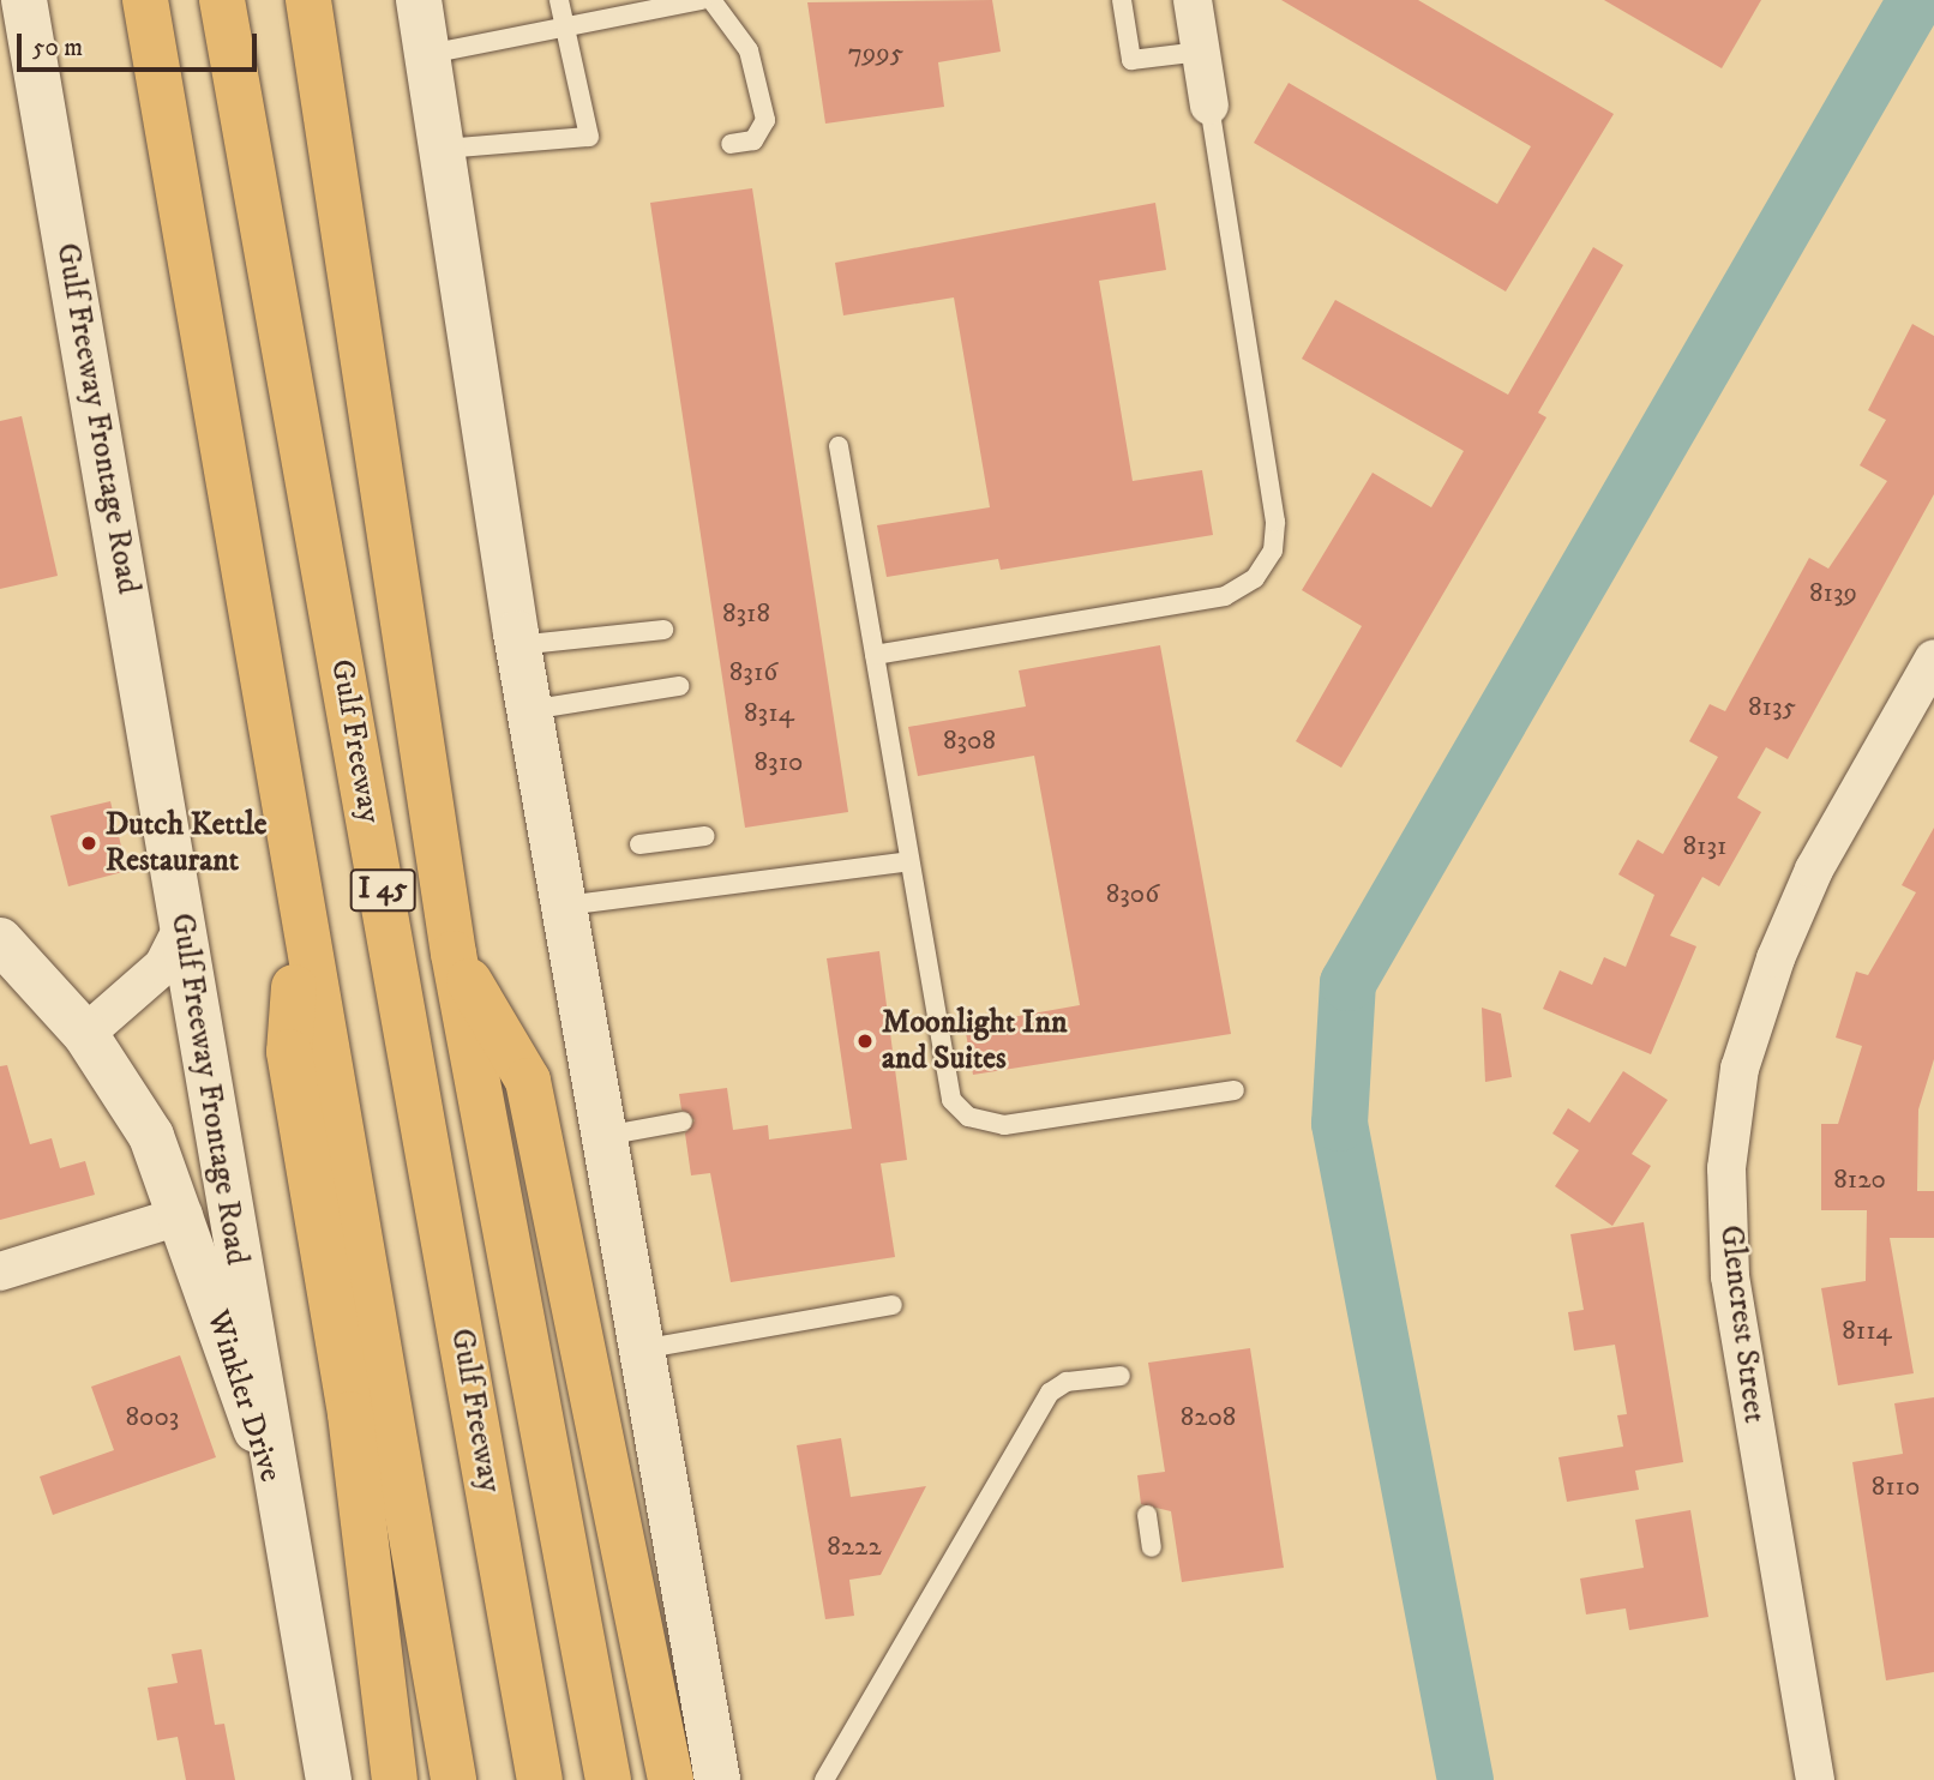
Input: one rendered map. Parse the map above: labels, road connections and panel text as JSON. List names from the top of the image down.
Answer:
{
  "streets": {
    "highway": ["Gulf Freeway", "I 45"],
    "main road": ["Gulf Freeway Frontage Road", "Winkler Drive"],
    "street": ["Glencrest Street"]
  },
  "crossings": [
    ["Gulf Freeway Frontage Road", "Winkler Drive"]
  ],
  "places": ["Dutch Kettle Restaurant", "Moonlight Inn and Suites"],
  "house_numbers": [
    "7995",
    "8139",
    "8318",
    "8316",
    "8135",
    "8314",
    "8308",
    "8310",
    "8131",
    "8306",
    "8120",
    "8114",
    "8003",
    "8208",
    "8110",
    "8222"
  ],
  "scale_bar": "50 m"
}
